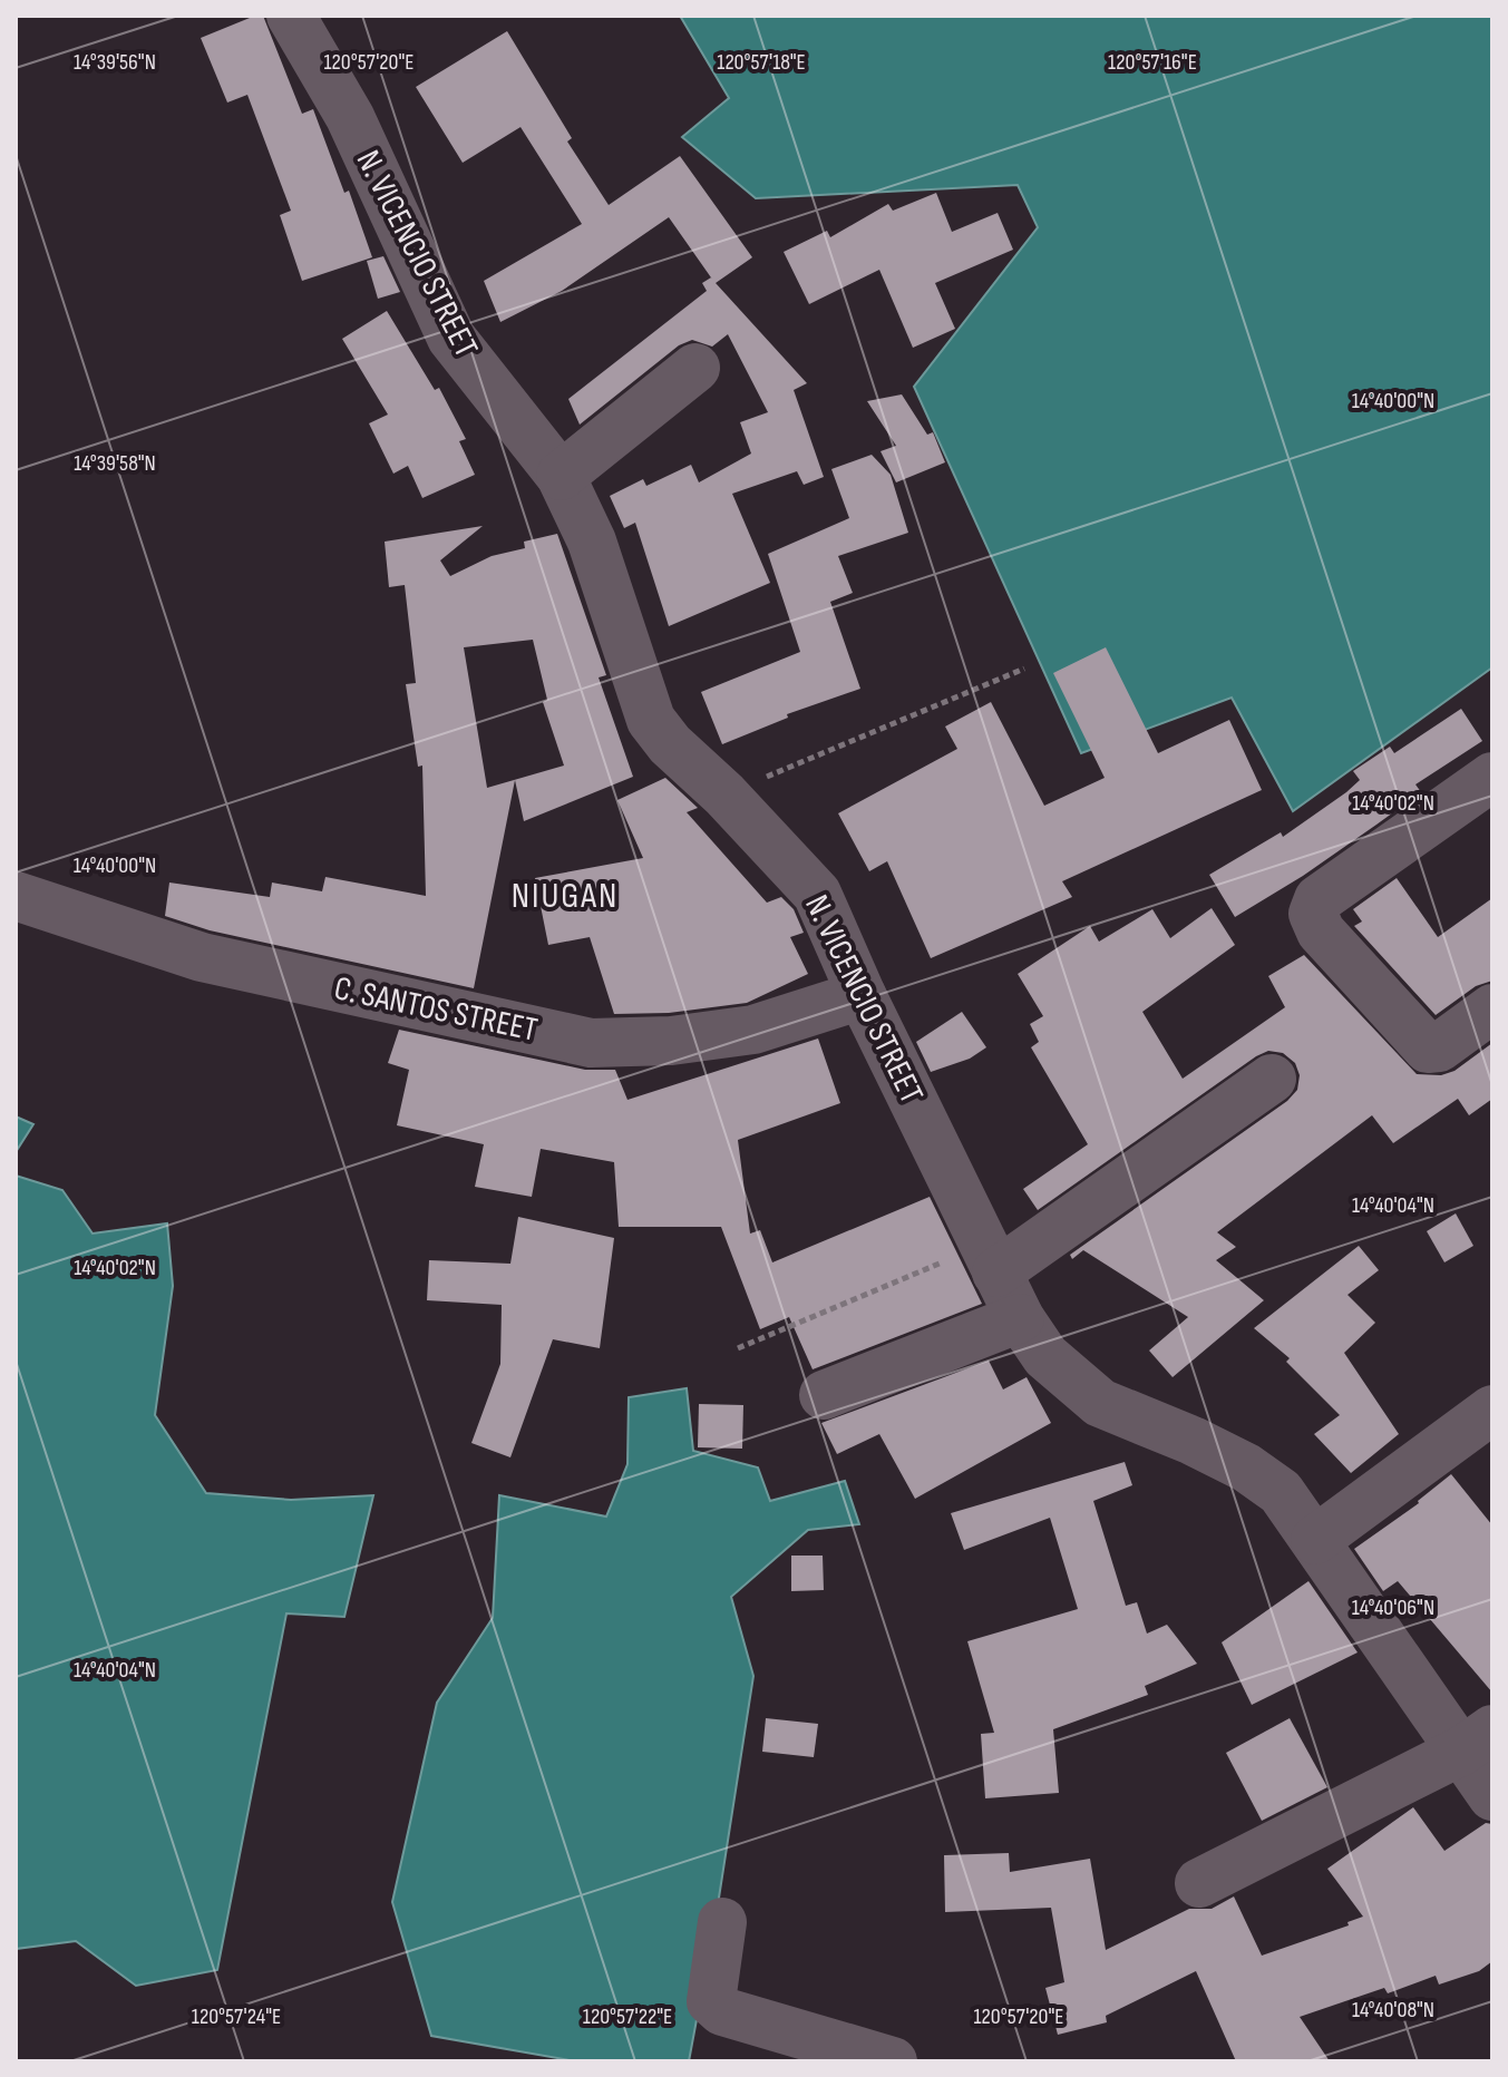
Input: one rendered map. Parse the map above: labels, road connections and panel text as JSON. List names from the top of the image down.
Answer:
{
  "streets": {
    "street": ["N. VICENCIO STREET", "C. SANTOS STREET"]
  },
  "crossings": [
    ["N. VICENCIO STREET", "C. SANTOS STREET"]
  ],
  "districts": ["NIUGAN"],
  "coordinates": [
    "14°39'56\"N",
    "120°57'20\"E",
    "120°57'18\"E",
    "120°57'16\"E",
    "14°40'00\"N",
    "14°39'58\"N",
    "14°40'02\"N",
    "14°40'04\"N",
    "14°40'06\"N",
    "14°40'08\"N",
    "120°57'24\"E",
    "120°57'22\"E"
  ]
}
